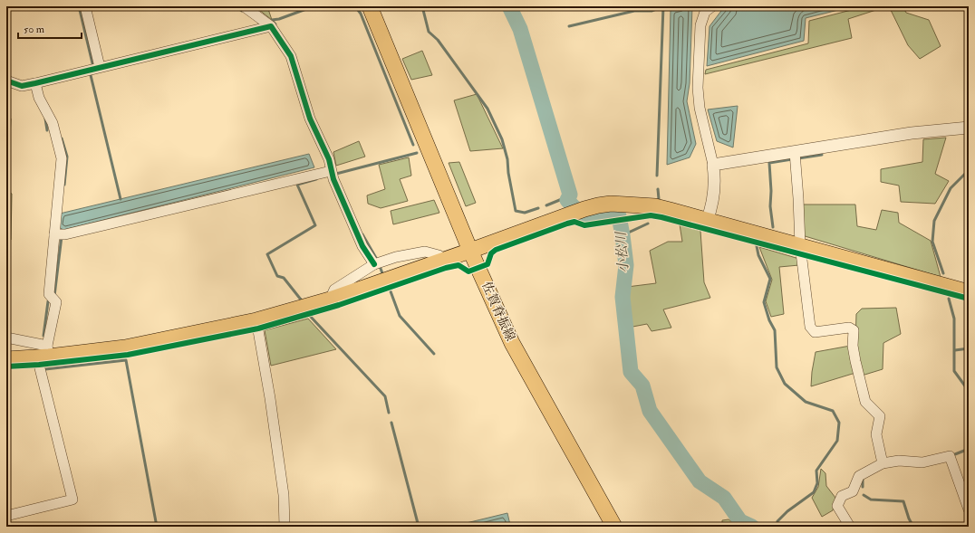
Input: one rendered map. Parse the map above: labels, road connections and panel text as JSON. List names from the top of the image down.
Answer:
{
  "streets": {
    "main road": ["佐賀脊振線"]
  },
  "water": ["小松川"],
  "scale_bar": "50 m"
}
